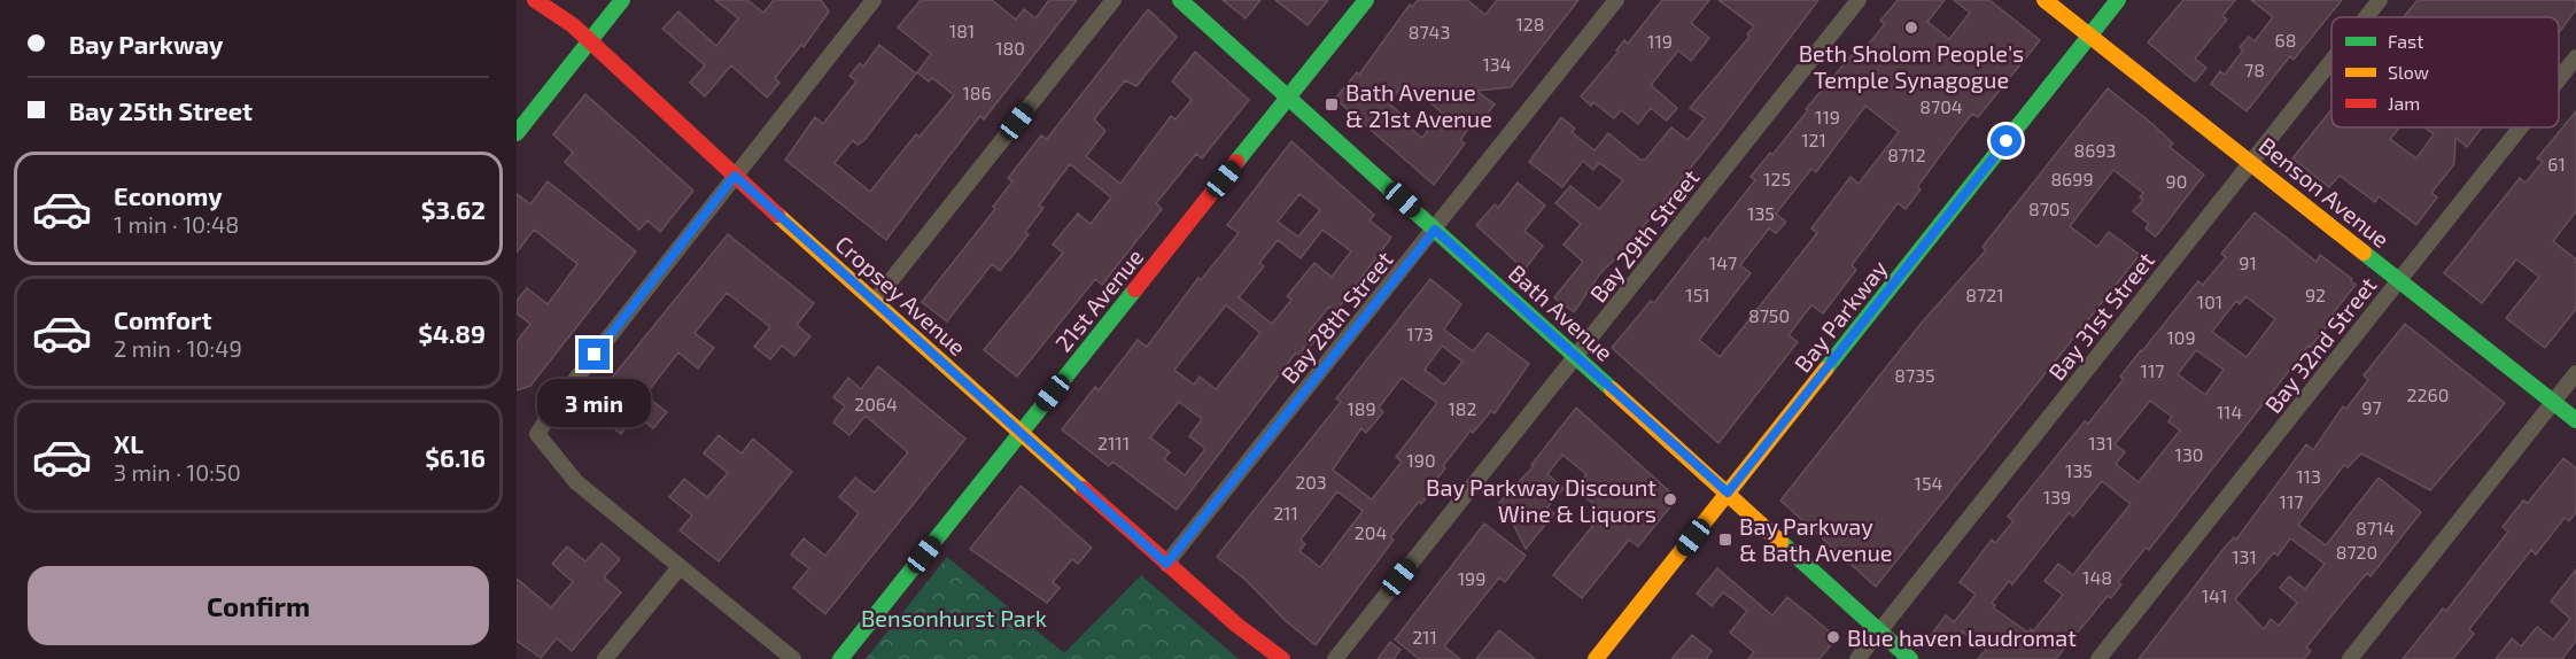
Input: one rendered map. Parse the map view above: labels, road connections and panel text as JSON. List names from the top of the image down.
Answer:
{
  "streets": {
    "street": [
      "Benson Avenue",
      "Bay 29th Street",
      "Cropsey Avenue",
      "21st Avenue",
      "Bath Avenue",
      "Bay Parkway",
      "Bay 31st Street",
      "Bay 28th Street",
      "Bay 32nd Street"
    ]
  },
  "crossings": [
    ["Benson Avenue", "Bay Parkway"],
    ["Benson Avenue", "Bay 31st Street"],
    ["Benson Avenue", "Bay 32nd Street"],
    ["Bay 29th Street", "Bath Avenue"],
    ["Cropsey Avenue", "21st Avenue"],
    ["Cropsey Avenue", "Bay 28th Street"],
    ["21st Avenue", "Bath Avenue"],
    ["Bath Avenue", "Bay Parkway"],
    ["Bath Avenue", "Bay 31st Street"],
    ["Bath Avenue", "Bay 28th Street"]
  ],
  "parks": ["Bensonhurst Park"],
  "places": {
    "other": ["Beth Sholom People's Temple Synagogue", "Bay Parkway Discount Wine & Liquors", "Blue haven laudromat"],
    "transit": ["Bath Avenue & 21st Avenue", "Bay Parkway & Bath Avenue"]
  },
  "house_numbers": [
    "128",
    "181",
    "8743",
    "68",
    "119",
    "180",
    "134",
    "78",
    "186",
    "8704",
    "119",
    "121",
    "8693",
    "8712",
    "61",
    "125",
    "8699",
    "90",
    "8705",
    "135",
    "147",
    "91",
    "151",
    "8721",
    "92",
    "101",
    "8750",
    "173",
    "109",
    "117",
    "8735",
    "2260",
    "2064",
    "97",
    "189",
    "182",
    "114",
    "2111",
    "131",
    "130",
    "190",
    "135",
    "113",
    "203",
    "154",
    "139",
    "117",
    "211",
    "8714",
    "204",
    "8720",
    "131",
    "148",
    "199",
    "141",
    "211"
  ],
  "legend": ["Fast", "Slow", "Jam"],
  "page": {
    "banner": ["Bay Parkway", "Bay 25th Street"],
    "list": [
      {
        "name": "Economy",
        "note": "1 min · 10:48",
        "value": "$3.62"
      },
      {
        "name": "Comfort",
        "note": "2 min · 10:49",
        "value": "$4.89"
      },
      {
        "name": "XL",
        "note": "3 min · 10:50",
        "value": "$6.16"
      }
    ],
    "bubble": "3 min",
    "buttons": "Confirm"
  }
}
